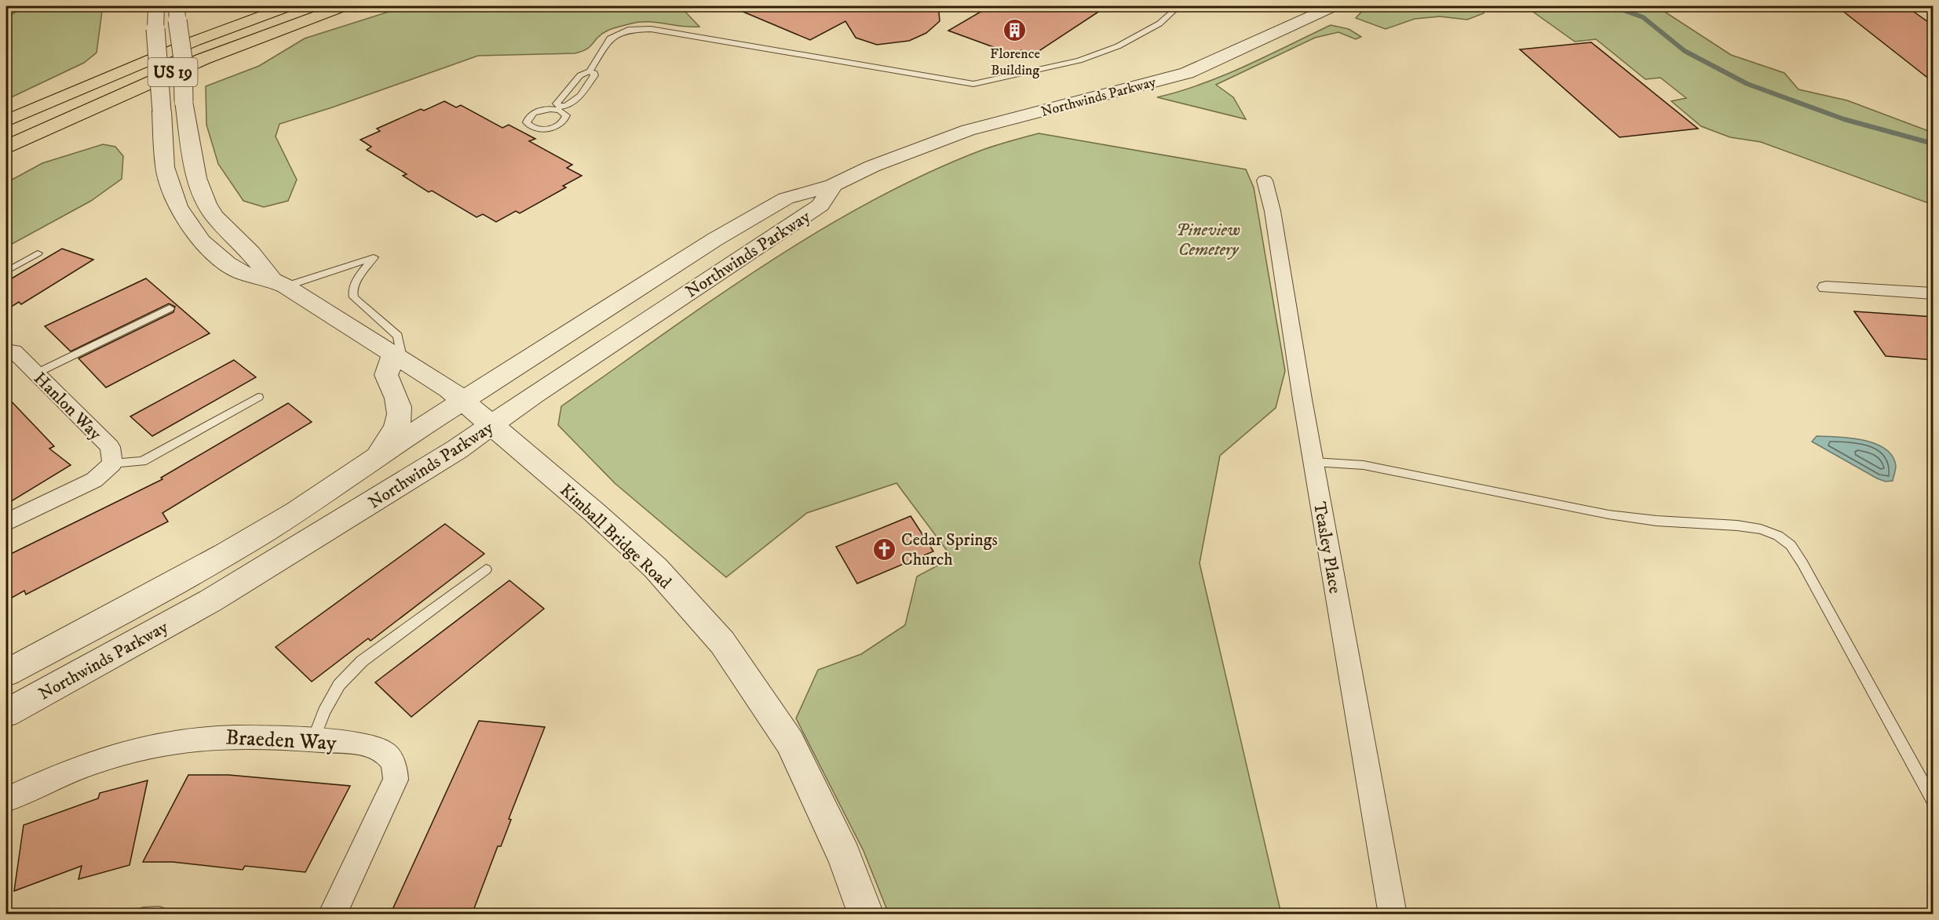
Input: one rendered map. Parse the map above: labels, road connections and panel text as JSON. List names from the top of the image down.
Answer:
{
  "streets": {
    "highway": ["US 19"],
    "street": [
      "Northwinds Parkway",
      "Hanlon Way",
      "Kimball Bridge Road",
      "Teasley Place",
      "Braeden Way"
    ]
  },
  "crossings": [
    ["Northwinds Parkway", "Kimball Bridge Road"]
  ],
  "parks": ["Pineview Cemetery"],
  "places": {
    "building": ["Florence Building"],
    "church": ["Cedar Springs Church"]
  }
}
